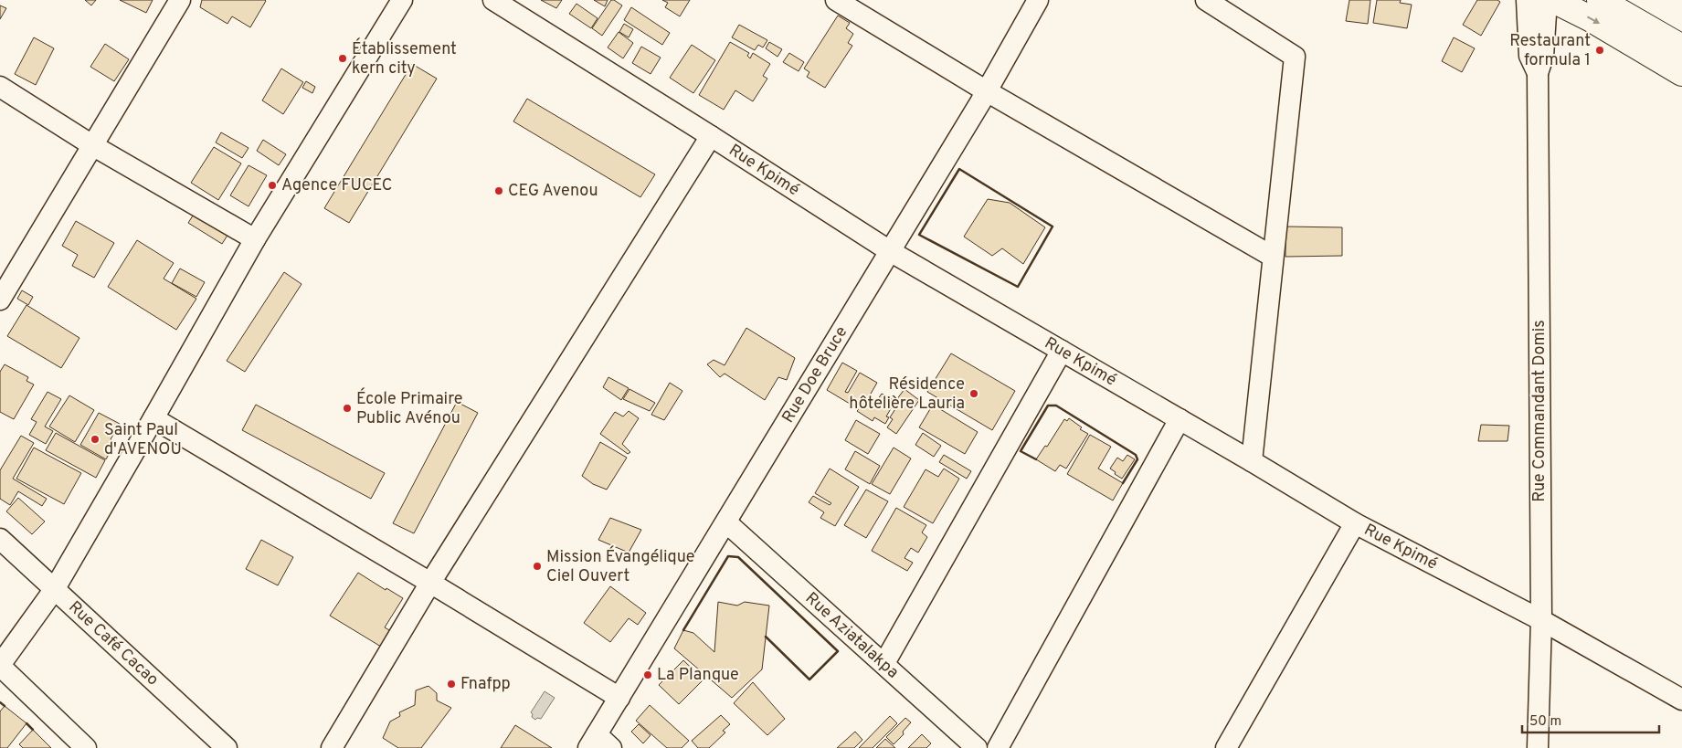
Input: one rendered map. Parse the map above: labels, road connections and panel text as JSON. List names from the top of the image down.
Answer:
{
  "streets": {
    "street": [
      "Rue Kpimé",
      "Rue Doe Bruce",
      "Rue Commandant Domis",
      "Rue Aziatalakpa",
      "Rue Café Cacao"
    ]
  },
  "crossings": [
    ["Rue Kpimé", "Rue Doe Bruce"],
    ["Rue Kpimé", "Rue Commandant Domis"],
    ["Rue Doe Bruce", "Rue Aziatalakpa"]
  ],
  "places": [
    "Restaurant formula 1",
    "Établissement kern city",
    "Agence FUCEC",
    "CEG Avenou",
    "Résidence hôtelière Lauria",
    "École Primaire Public Avénou",
    "Saint Paul d'AVENOU",
    "Mission Évangélique Ciel Ouvert",
    "La Planque",
    "Fnafpp"
  ],
  "scale_bar": "50 m"
}
